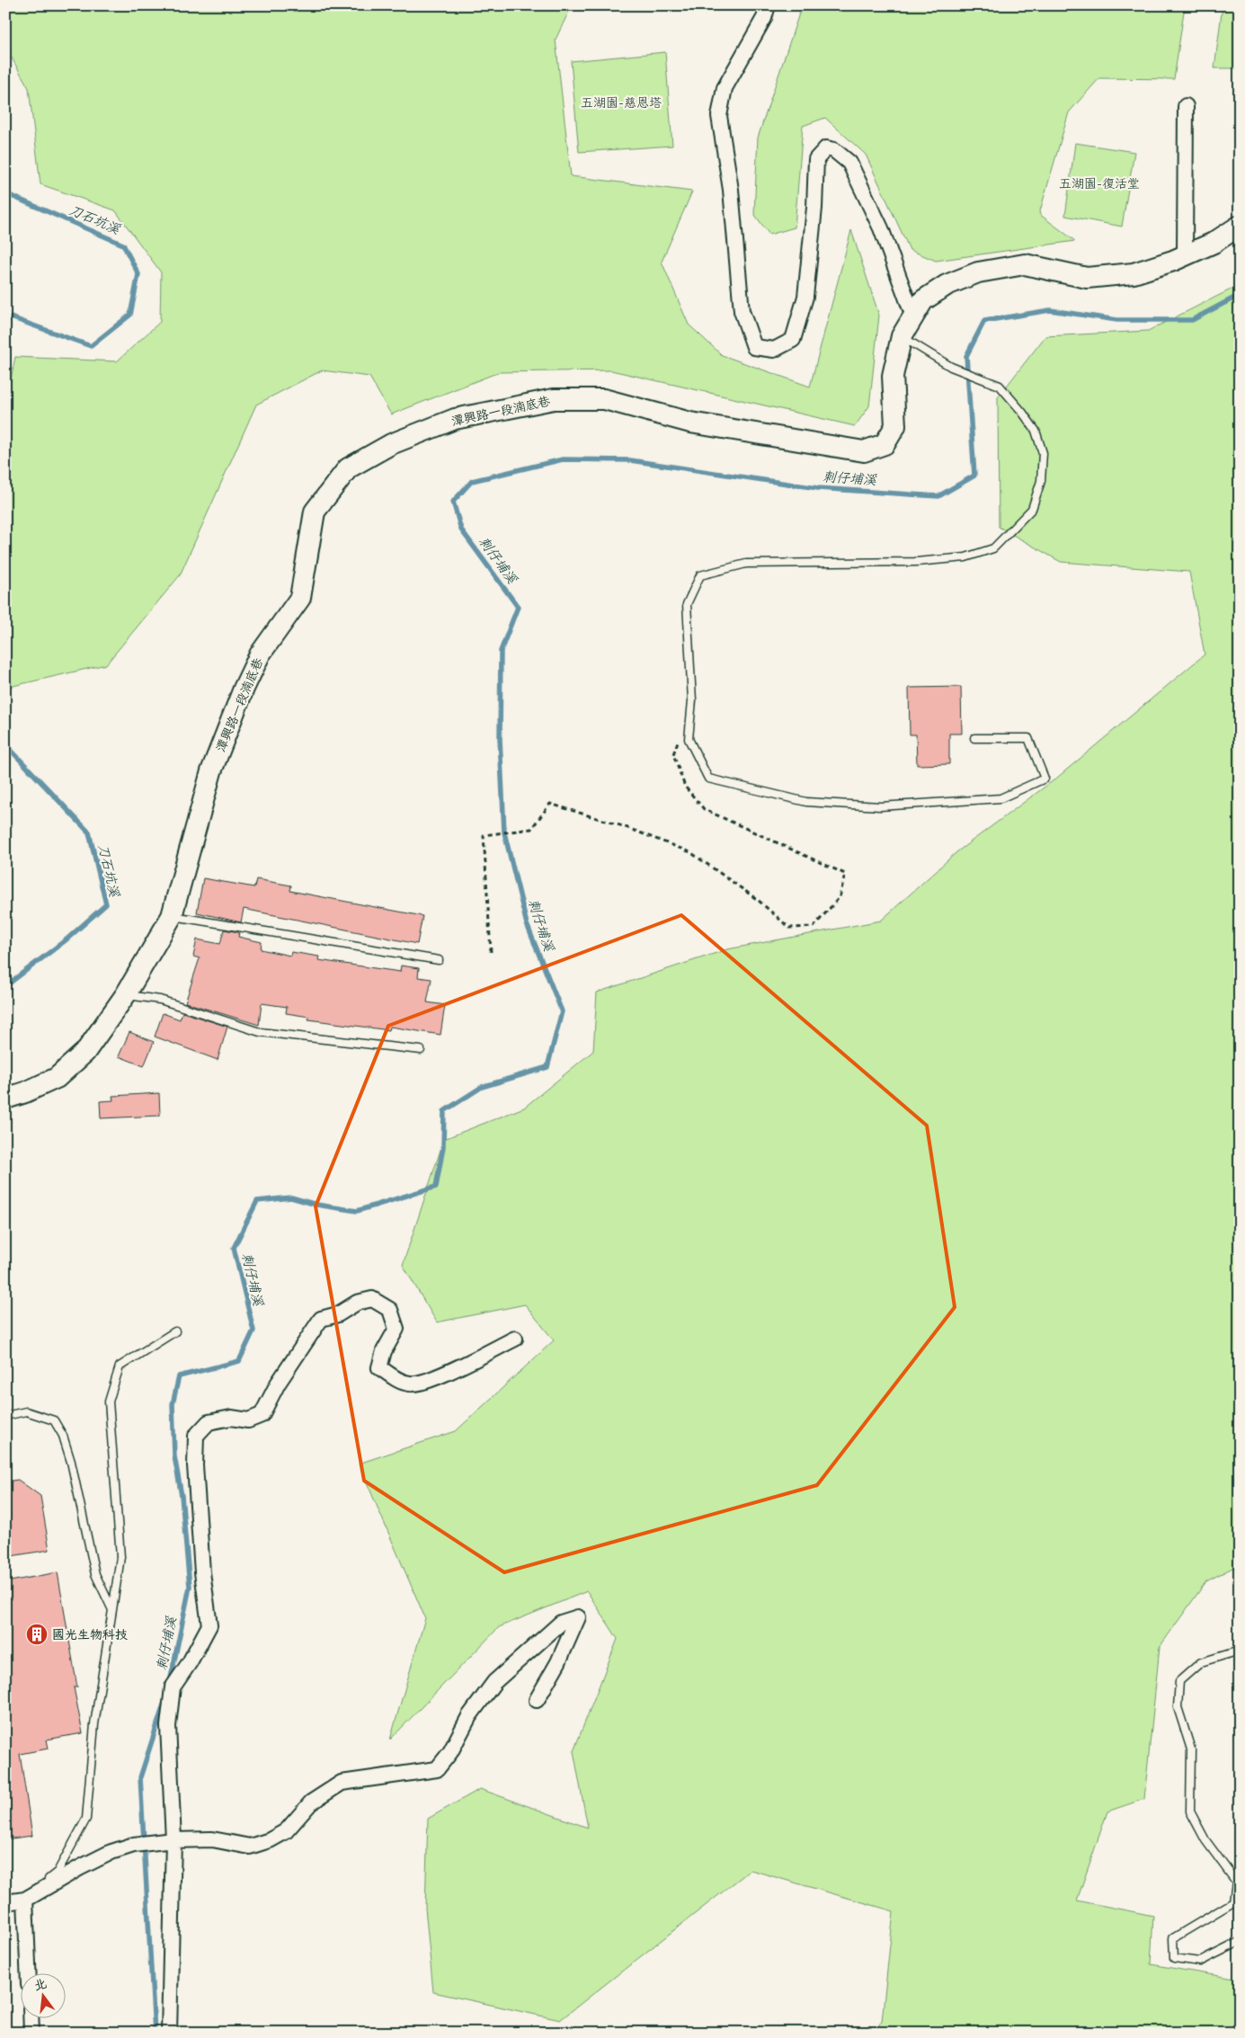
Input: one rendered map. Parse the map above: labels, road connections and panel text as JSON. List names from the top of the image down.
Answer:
{
  "streets": {
    "street": ["潭興路一段湳底巷"]
  },
  "water": ["刀石坑溪", "刺仔埔溪"],
  "parks": ["五湖園-慈恩塔", "五湖園-復活堂"],
  "places": {
    "building": ["國光生物科技"]
  },
  "north": "top"
}
